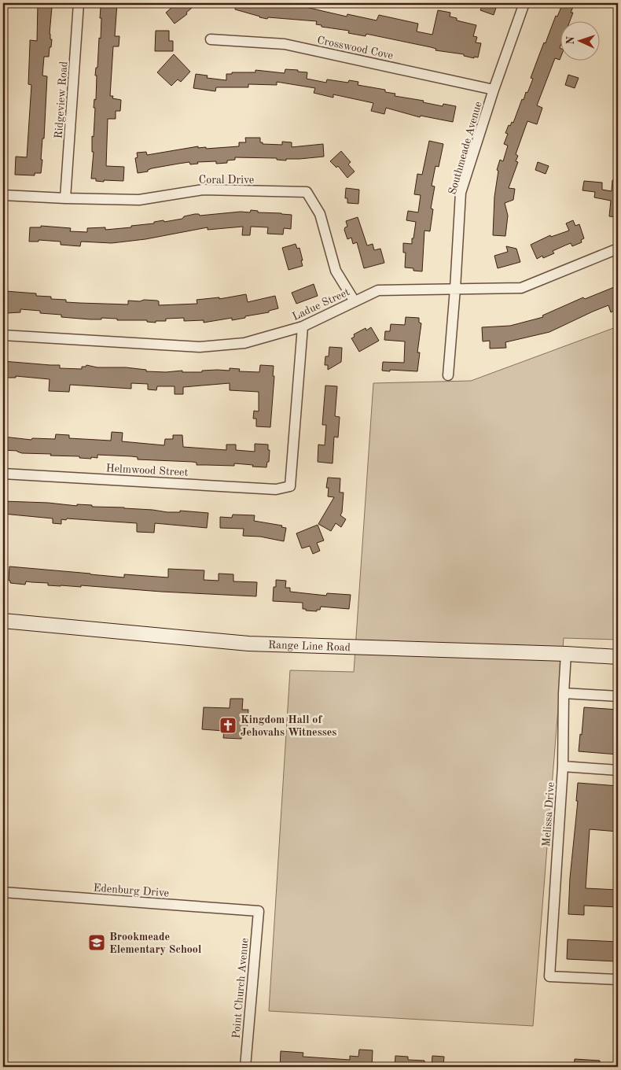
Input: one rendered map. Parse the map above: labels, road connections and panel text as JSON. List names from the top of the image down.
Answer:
{
  "streets": {
    "main road": ["Range Line Road"],
    "street": [
      "Crosswood Cove",
      "Ridgeview Road",
      "Southmeade Avenue",
      "Coral Drive",
      "Ladue Street",
      "Helmwood Street",
      "Melissa Drive",
      "Edenburg Drive",
      "Point Church Avenue"
    ]
  },
  "crossings": [
    ["Crosswood Cove", "Southmeade Avenue"],
    ["Ridgeview Road", "Coral Drive"],
    ["Southmeade Avenue", "Ladue Street"],
    ["Coral Drive", "Ladue Street"],
    ["Ladue Street", "Helmwood Street"],
    ["Range Line Road", "Melissa Drive"],
    ["Edenburg Drive", "Point Church Avenue"]
  ],
  "places": {
    "church": ["Kingdom Hall of Jehovahs Witnesses"],
    "school or university": ["Brookmeade Elementary School"]
  },
  "north": "left"
}
